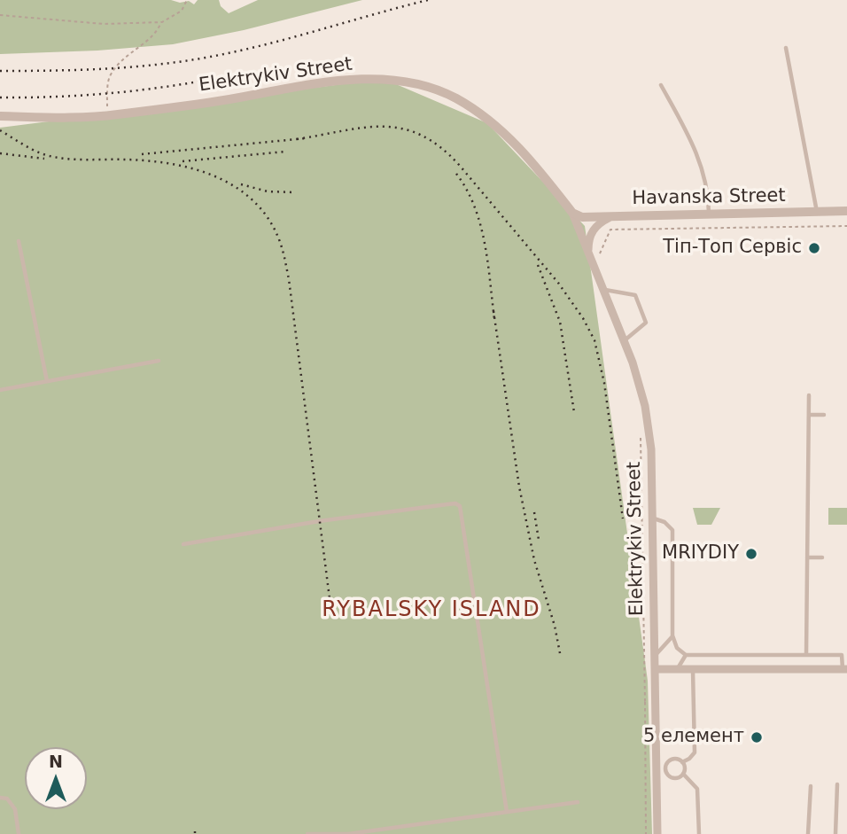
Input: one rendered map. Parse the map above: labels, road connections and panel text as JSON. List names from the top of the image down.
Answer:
{
  "streets": {
    "street": ["Elektrykiv Street", "Havanska Street"]
  },
  "crossings": [
    ["Elektrykiv Street", "Havanska Street"]
  ],
  "districts": ["RYBALSKY ISLAND"],
  "places": ["Тіп-Топ Сервіс", "MRIYDIY", "5 елемент"],
  "north": "top"
}
